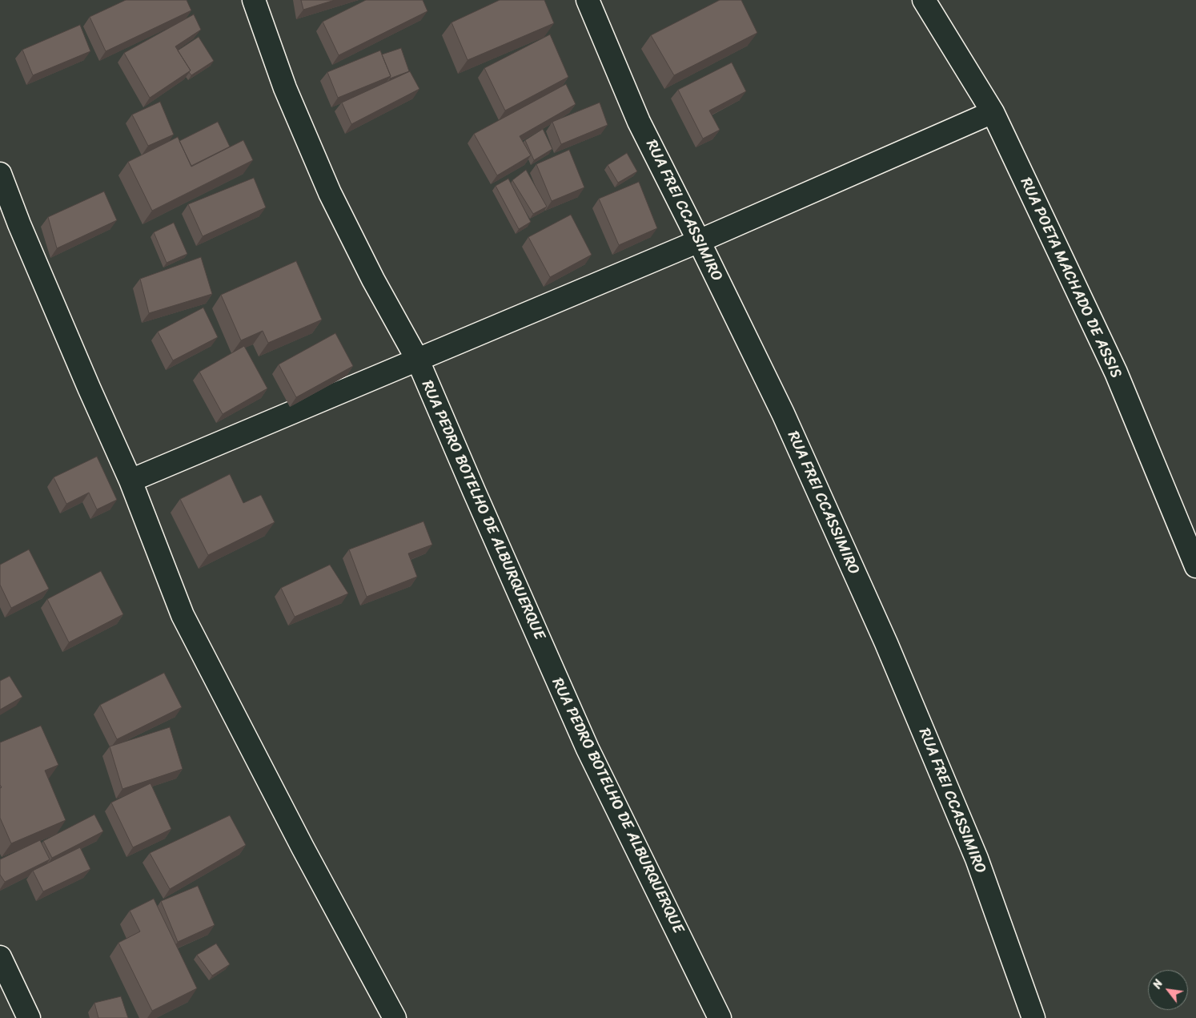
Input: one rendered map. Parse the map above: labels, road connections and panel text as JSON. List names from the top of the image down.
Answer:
{
  "streets": {
    "street": ["RUA FREI CCASSIMIRO", "RUA POETA MACHADO DE ASSIS", "RUA PEDRO BOTELHO DE ALBURQUERQUE"]
  },
  "north": "top left"
}
